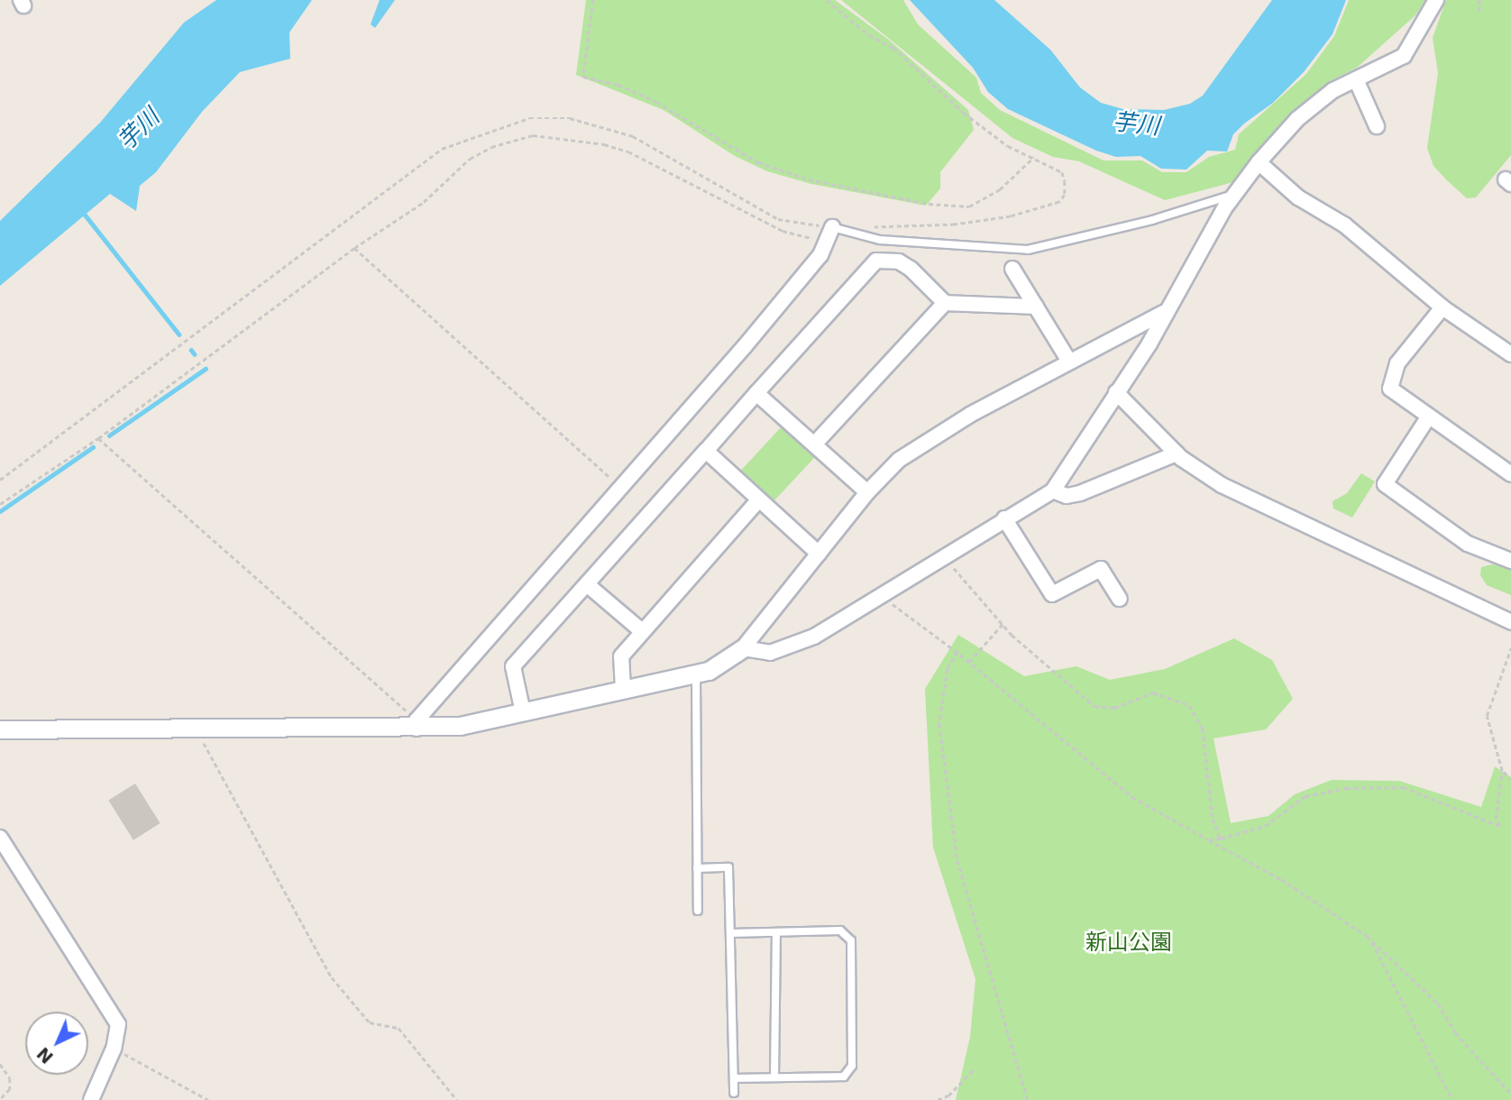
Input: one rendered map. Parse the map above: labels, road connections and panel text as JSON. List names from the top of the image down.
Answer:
{
  "water": ["芋川"],
  "parks": ["新山公園"],
  "north": "bottom left"
}
